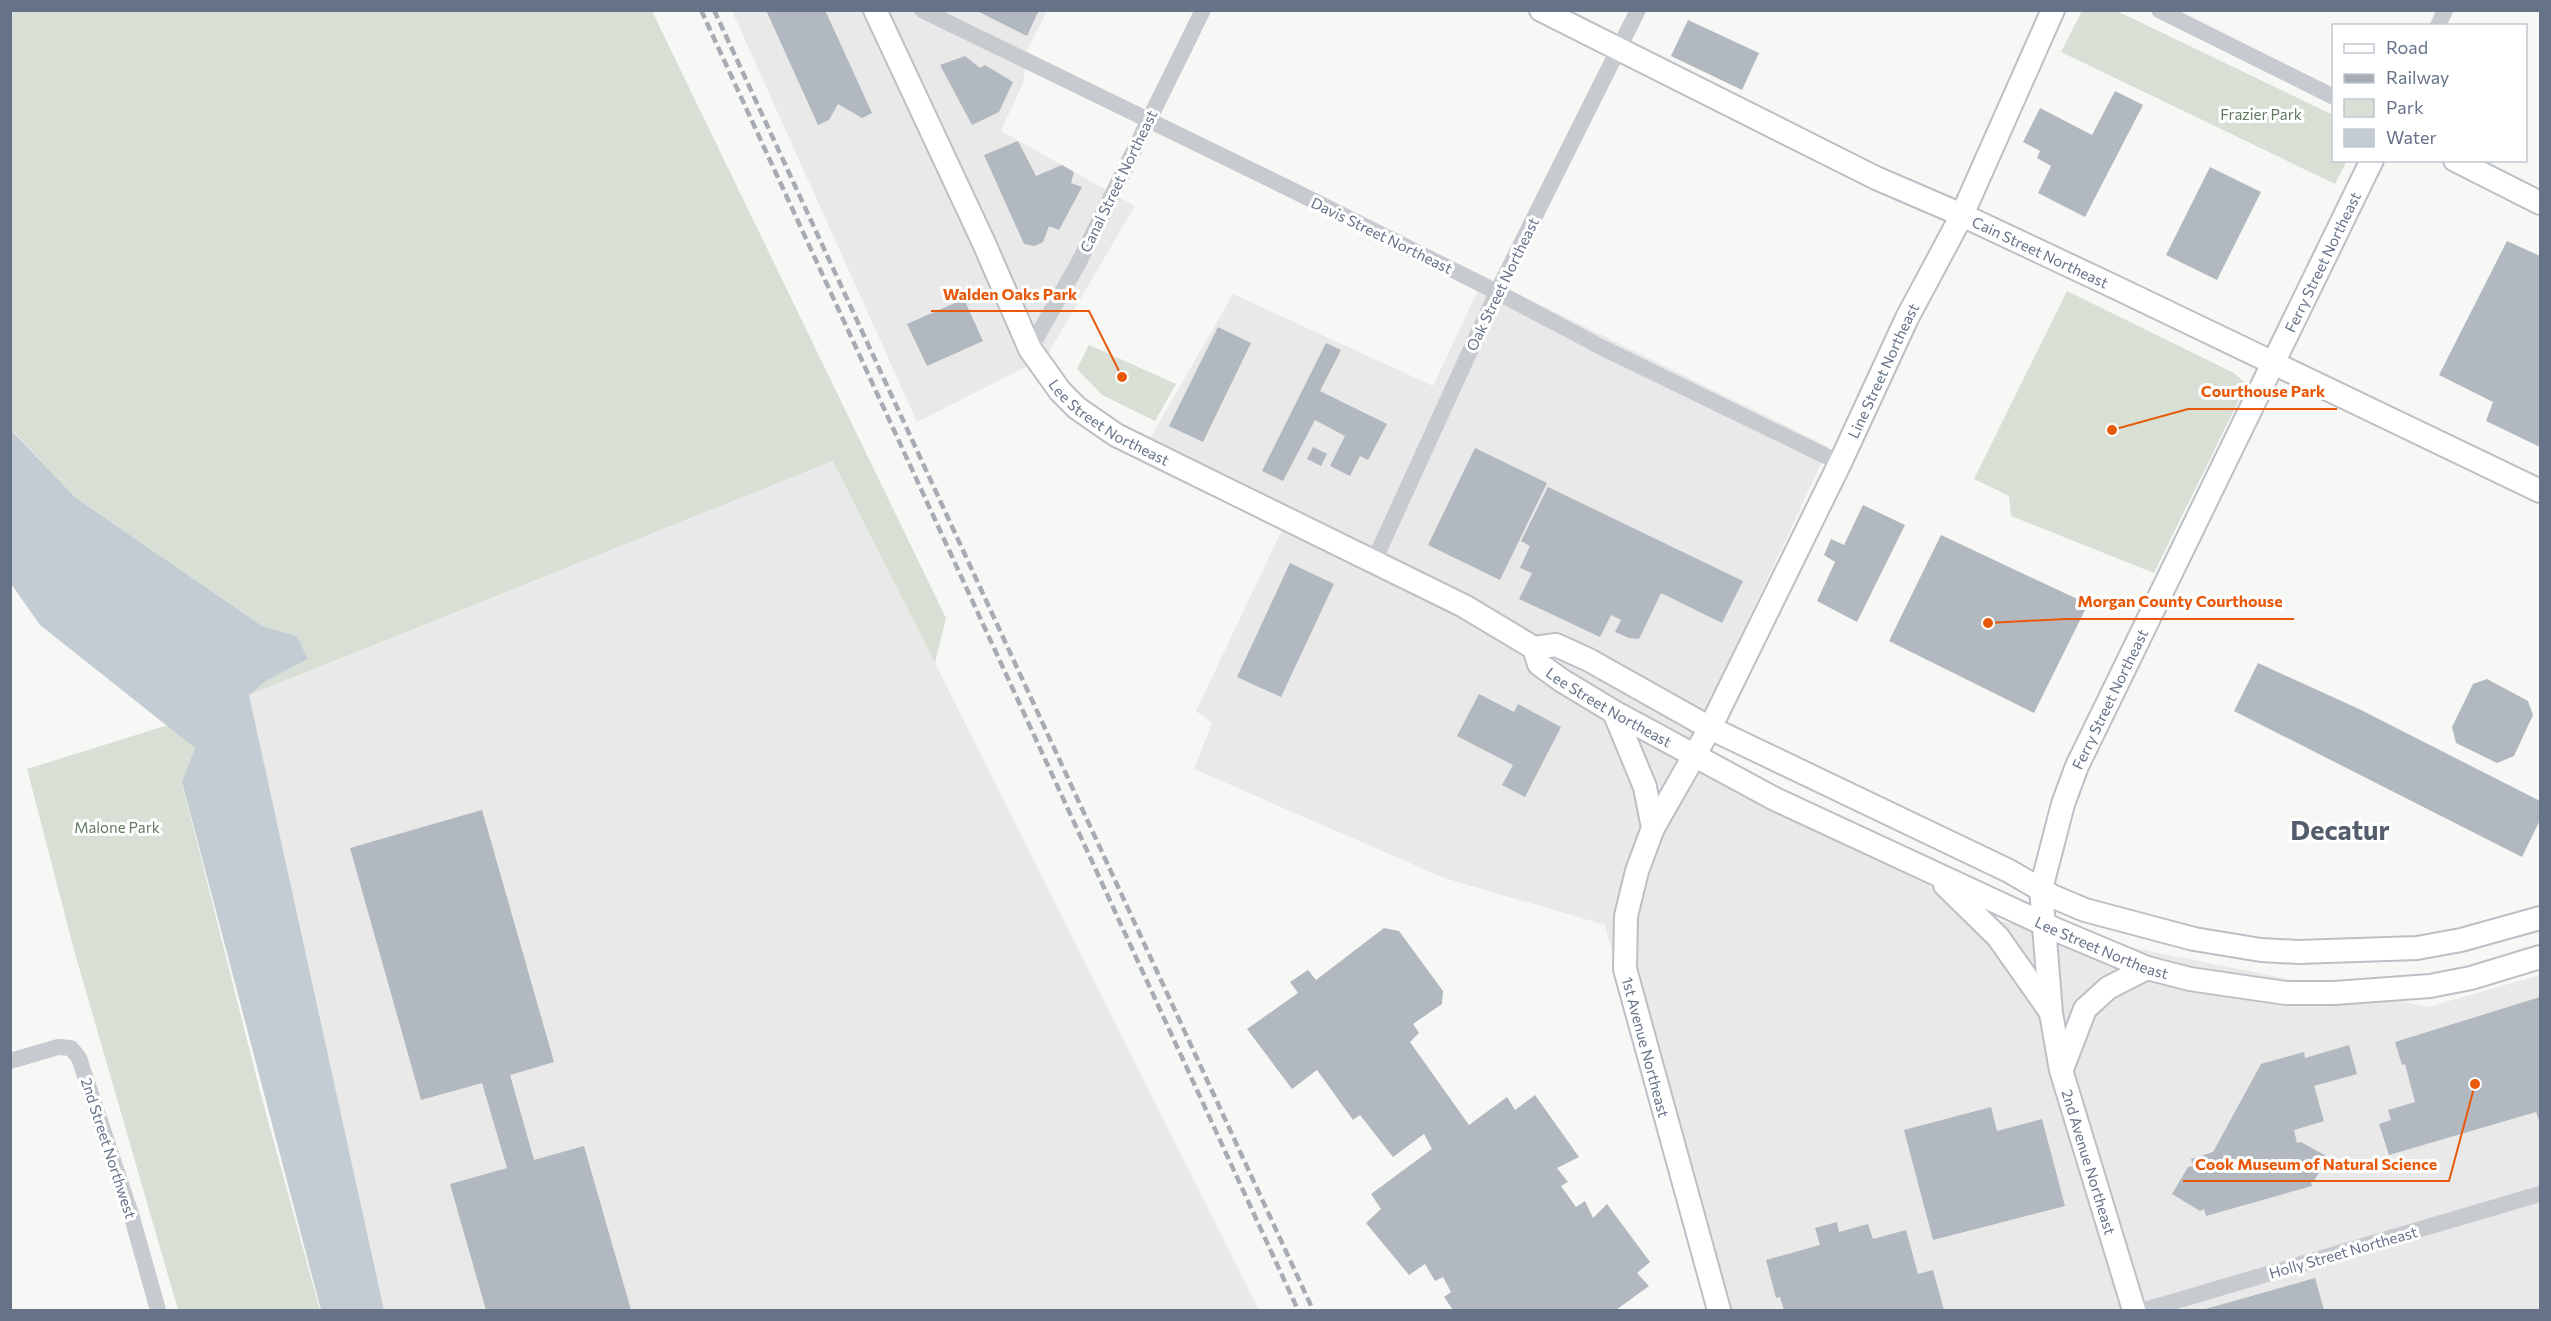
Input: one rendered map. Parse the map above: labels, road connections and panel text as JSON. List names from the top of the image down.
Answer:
{
  "streets": {
    "street": [
      "Canal Street Northeast",
      "Davis Street Northeast",
      "Cain Street Northeast",
      "Ferry Street Northeast",
      "Oak Street Northeast",
      "Line Street Northeast",
      "Lee Street Northeast",
      "1st Avenue Northeast",
      "2nd Street Northwest",
      "2nd Avenue Northeast",
      "Holly Street Northeast"
    ]
  },
  "crossings": [
    ["Canal Street Northeast", "Davis Street Northeast"],
    ["Canal Street Northeast", "Lee Street Northeast"],
    ["Davis Street Northeast", "Oak Street Northeast"],
    ["Davis Street Northeast", "Line Street Northeast"],
    ["Cain Street Northeast", "Ferry Street Northeast"],
    ["Cain Street Northeast", "Oak Street Northeast"],
    ["Cain Street Northeast", "Line Street Northeast"],
    ["Ferry Street Northeast", "Lee Street Northeast"],
    ["Ferry Street Northeast", "2nd Avenue Northeast"],
    ["Oak Street Northeast", "Lee Street Northeast"],
    ["Line Street Northeast", "Lee Street Northeast"],
    ["Lee Street Northeast", "1st Avenue Northeast"],
    ["Lee Street Northeast", "2nd Avenue Northeast"]
  ],
  "districts": ["Decatur"],
  "parks": ["Frazier Park", "Malone Park"],
  "places": [
    "Walden Oaks Park",
    "Courthouse Park",
    "Morgan County Courthouse",
    "Cook Museum of Natural Science"
  ],
  "legend": [
    "Road",
    "Railway",
    "Park",
    "Water"
  ]
}
